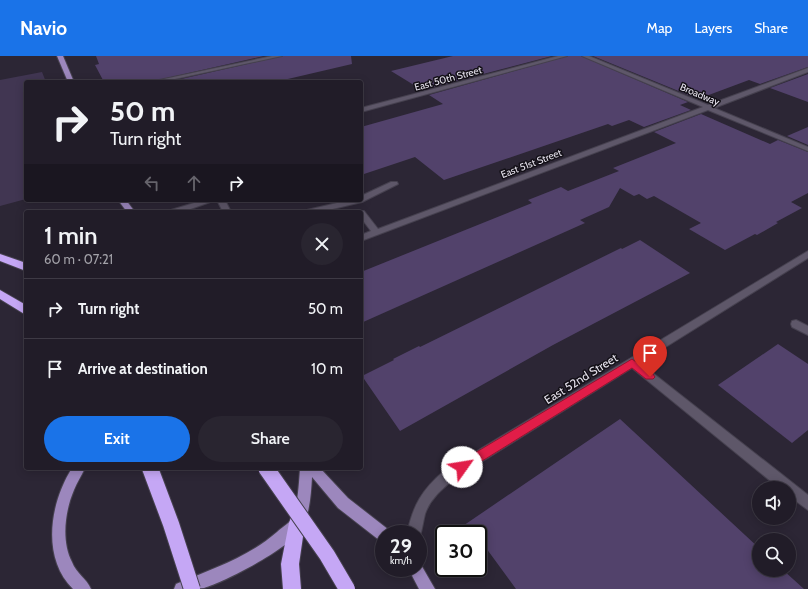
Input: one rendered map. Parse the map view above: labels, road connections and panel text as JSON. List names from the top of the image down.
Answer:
{
  "streets": {
    "street": [
      "East 50th Street",
      "Broadway",
      "East 51st Street",
      "East 52nd Street"
    ]
  },
  "crossings": [
    ["Broadway", "East 51st Street"]
  ],
  "page": {
    "header": "Navio",
    "nav": ["Map", "Layers", "Share"],
    "turn": ["50 m", "Turn right"],
    "heading": ["1 min", "60 m · 07:21"],
    "list": [
      {
        "name": "Turn right",
        "value": "50 m"
      },
      {
        "name": "Arrive at destination",
        "value": "10 m"
      }
    ],
    "buttons": ["Exit", "Share"],
    "speed": "29 km/h",
    "limit": "30"
  }
}
